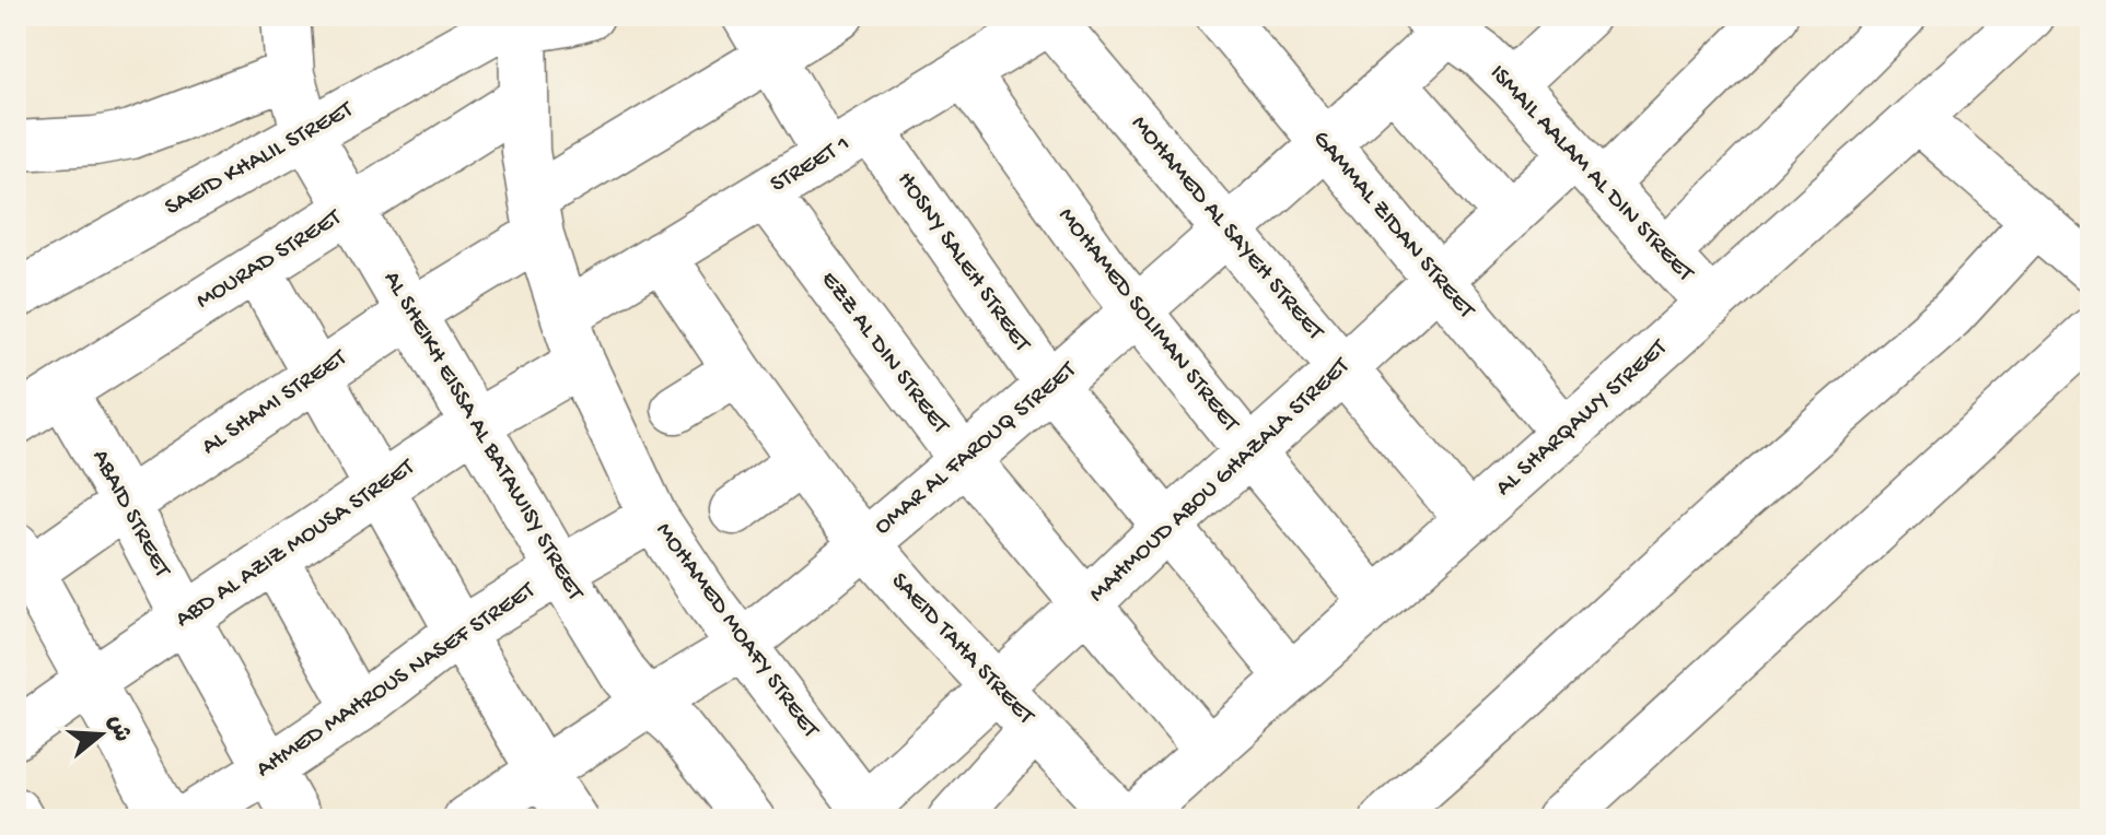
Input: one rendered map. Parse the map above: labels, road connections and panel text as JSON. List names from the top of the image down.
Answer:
{
  "streets": {
    "street": [
      "SAEID KHALIL STREET",
      "STREET 1",
      "ISMAIL AALAM AL DIN STREET",
      "GAMMAL ZIDAN STREET",
      "MOHAMED AL SAYEH STREET",
      "MOURAD STREET",
      "HOSNY SALEH STREET",
      "MOHAMED SOLIMAN STREET",
      "EZZ AL DIN STREET",
      "AL SHAMI STREET",
      "AL SHARQAWY STREET",
      "AL SHEIKH EISSA AL BATAWISY STREET",
      "OMAR AL FAROUQ STREET",
      "MAHMOUD ABOU GHAZALA STREET",
      "ABAID STREET",
      "ABD AL AZIZ MOUSA STREET",
      "MOHAMED MOAFY STREET",
      "SAEID TAHA STREET",
      "AHMED MAHROUS NASEF STREET"
    ]
  },
  "crossings": [
    ["SAEID KHALIL STREET", "AL SHEIKH EISSA AL BATAWISY STREET"],
    ["SAEID KHALIL STREET", "MOHAMED MOAFY STREET"],
    ["STREET 1", "MOHAMED AL SAYEH STREET"],
    ["STREET 1", "HOSNY SALEH STREET"],
    ["STREET 1", "MOHAMED SOLIMAN STREET"],
    ["STREET 1", "EZZ AL DIN STREET"],
    ["STREET 1", "MOHAMED MOAFY STREET"],
    ["STREET 1", "SAEID TAHA STREET"],
    ["ISMAIL AALAM AL DIN STREET", "AL SHARQAWY STREET"],
    ["ISMAIL AALAM AL DIN STREET", "OMAR AL FAROUQ STREET"],
    ["ISMAIL AALAM AL DIN STREET", "MAHMOUD ABOU GHAZALA STREET"],
    ["GAMMAL ZIDAN STREET", "AL SHARQAWY STREET"],
    ["GAMMAL ZIDAN STREET", "OMAR AL FAROUQ STREET"],
    ["GAMMAL ZIDAN STREET", "MAHMOUD ABOU GHAZALA STREET"],
    ["MOHAMED AL SAYEH STREET", "AL SHARQAWY STREET"],
    ["MOHAMED AL SAYEH STREET", "OMAR AL FAROUQ STREET"],
    ["MOHAMED AL SAYEH STREET", "MAHMOUD ABOU GHAZALA STREET"],
    ["MOURAD STREET", "AL SHEIKH EISSA AL BATAWISY STREET"],
    ["MOURAD STREET", "ABAID STREET"],
    ["MOURAD STREET", "MOHAMED MOAFY STREET"],
    ["HOSNY SALEH STREET", "AL SHARQAWY STREET"],
    ["HOSNY SALEH STREET", "OMAR AL FAROUQ STREET"],
    ["HOSNY SALEH STREET", "MAHMOUD ABOU GHAZALA STREET"],
    ["MOHAMED SOLIMAN STREET", "AL SHARQAWY STREET"],
    ["MOHAMED SOLIMAN STREET", "OMAR AL FAROUQ STREET"],
    ["MOHAMED SOLIMAN STREET", "MAHMOUD ABOU GHAZALA STREET"],
    ["EZZ AL DIN STREET", "AL SHARQAWY STREET"],
    ["EZZ AL DIN STREET", "OMAR AL FAROUQ STREET"],
    ["EZZ AL DIN STREET", "MAHMOUD ABOU GHAZALA STREET"],
    ["AL SHAMI STREET", "AL SHEIKH EISSA AL BATAWISY STREET"],
    ["AL SHAMI STREET", "ABAID STREET"],
    ["AL SHAMI STREET", "MOHAMED MOAFY STREET"],
    ["AL SHEIKH EISSA AL BATAWISY STREET", "OMAR AL FAROUQ STREET"],
    ["AL SHEIKH EISSA AL BATAWISY STREET", "ABD AL AZIZ MOUSA STREET"],
    ["AL SHEIKH EISSA AL BATAWISY STREET", "AHMED MAHROUS NASEF STREET"],
    ["OMAR AL FAROUQ STREET", "MOHAMED MOAFY STREET"],
    ["OMAR AL FAROUQ STREET", "SAEID TAHA STREET"],
    ["MAHMOUD ABOU GHAZALA STREET", "MOHAMED MOAFY STREET"],
    ["MAHMOUD ABOU GHAZALA STREET", "SAEID TAHA STREET"],
    ["ABAID STREET", "ABD AL AZIZ MOUSA STREET"],
    ["ABAID STREET", "AHMED MAHROUS NASEF STREET"],
    ["ABD AL AZIZ MOUSA STREET", "MOHAMED MOAFY STREET"],
    ["MOHAMED MOAFY STREET", "AHMED MAHROUS NASEF STREET"]
  ],
  "north": "right"
}
